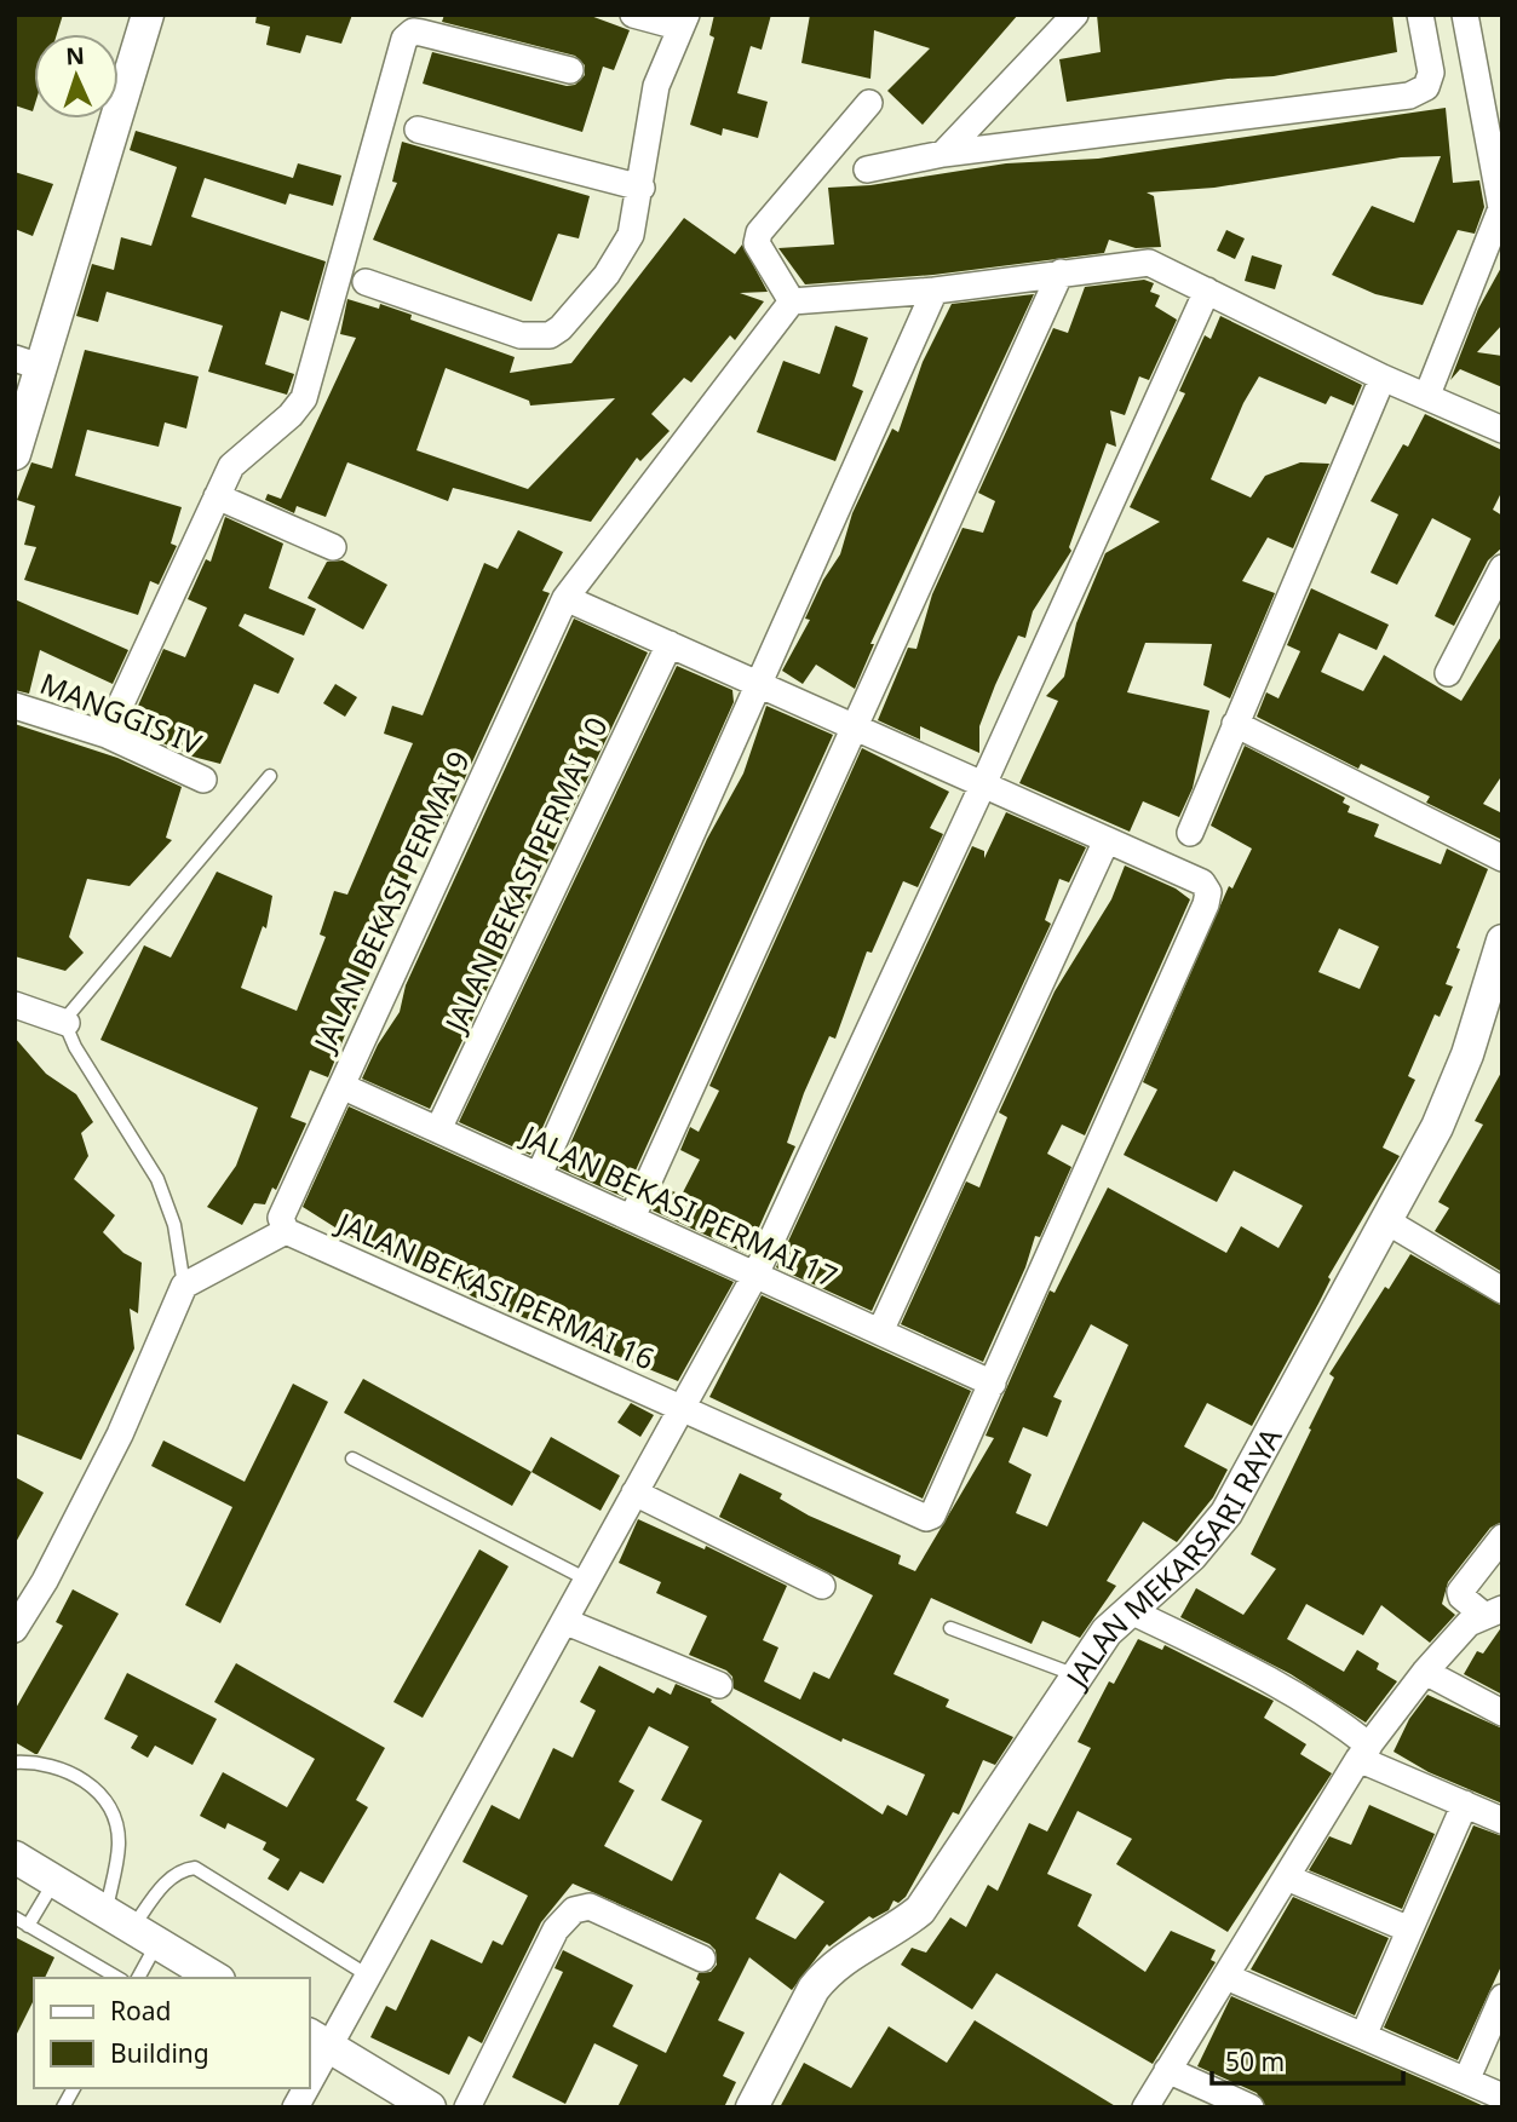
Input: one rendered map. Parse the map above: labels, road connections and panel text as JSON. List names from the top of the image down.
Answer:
{
  "streets": {
    "street": [
      "MANGGIS IV",
      "JALAN BEKASI PERMAI 10",
      "JALAN BEKASI PERMAI 9",
      "JALAN BEKASI PERMAI 17",
      "JALAN BEKASI PERMAI 16",
      "JALAN MEKARSARI RAYA"
    ]
  },
  "crossings": [
    ["JALAN BEKASI PERMAI 10", "JALAN BEKASI PERMAI 17"],
    ["JALAN BEKASI PERMAI 9", "JALAN BEKASI PERMAI 17"],
    ["JALAN BEKASI PERMAI 9", "JALAN BEKASI PERMAI 16"],
    ["JALAN BEKASI PERMAI 17", "JALAN BEKASI PERMAI 16"]
  ],
  "legend": ["Road", "Building"],
  "scale_bar": "50 m",
  "north": "top"
}
